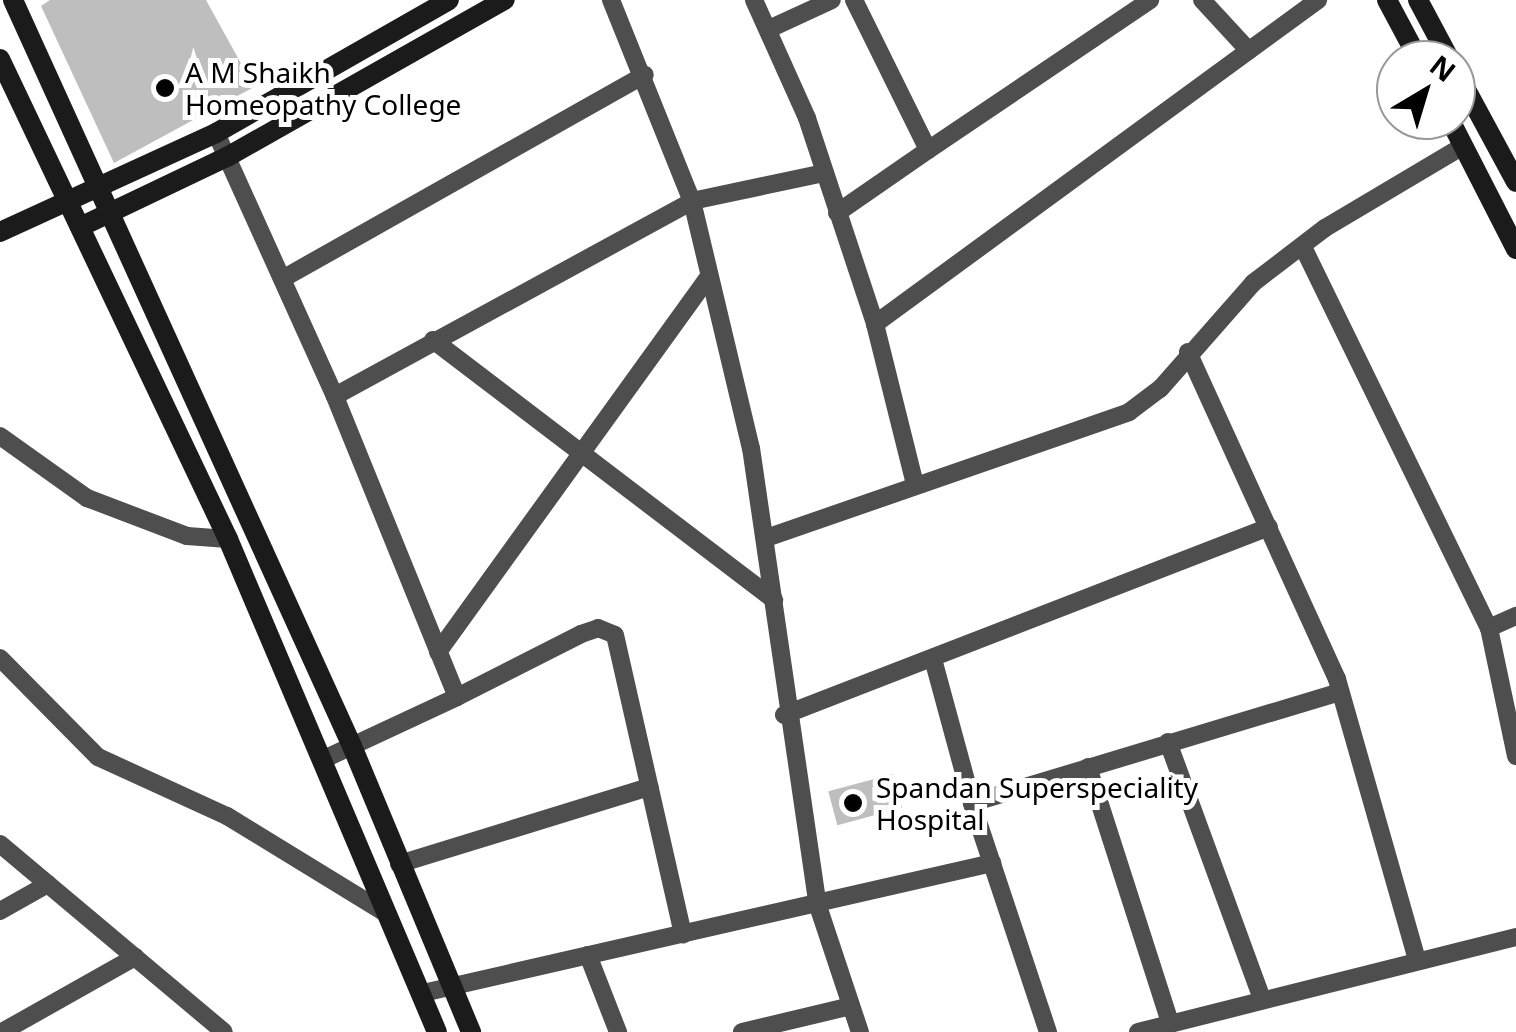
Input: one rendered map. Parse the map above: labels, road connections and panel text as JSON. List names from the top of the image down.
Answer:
{
  "places": ["A M Shaikh Homeopathy College", "Spandan Superspeciality Hospital"],
  "north": "top right"
}
